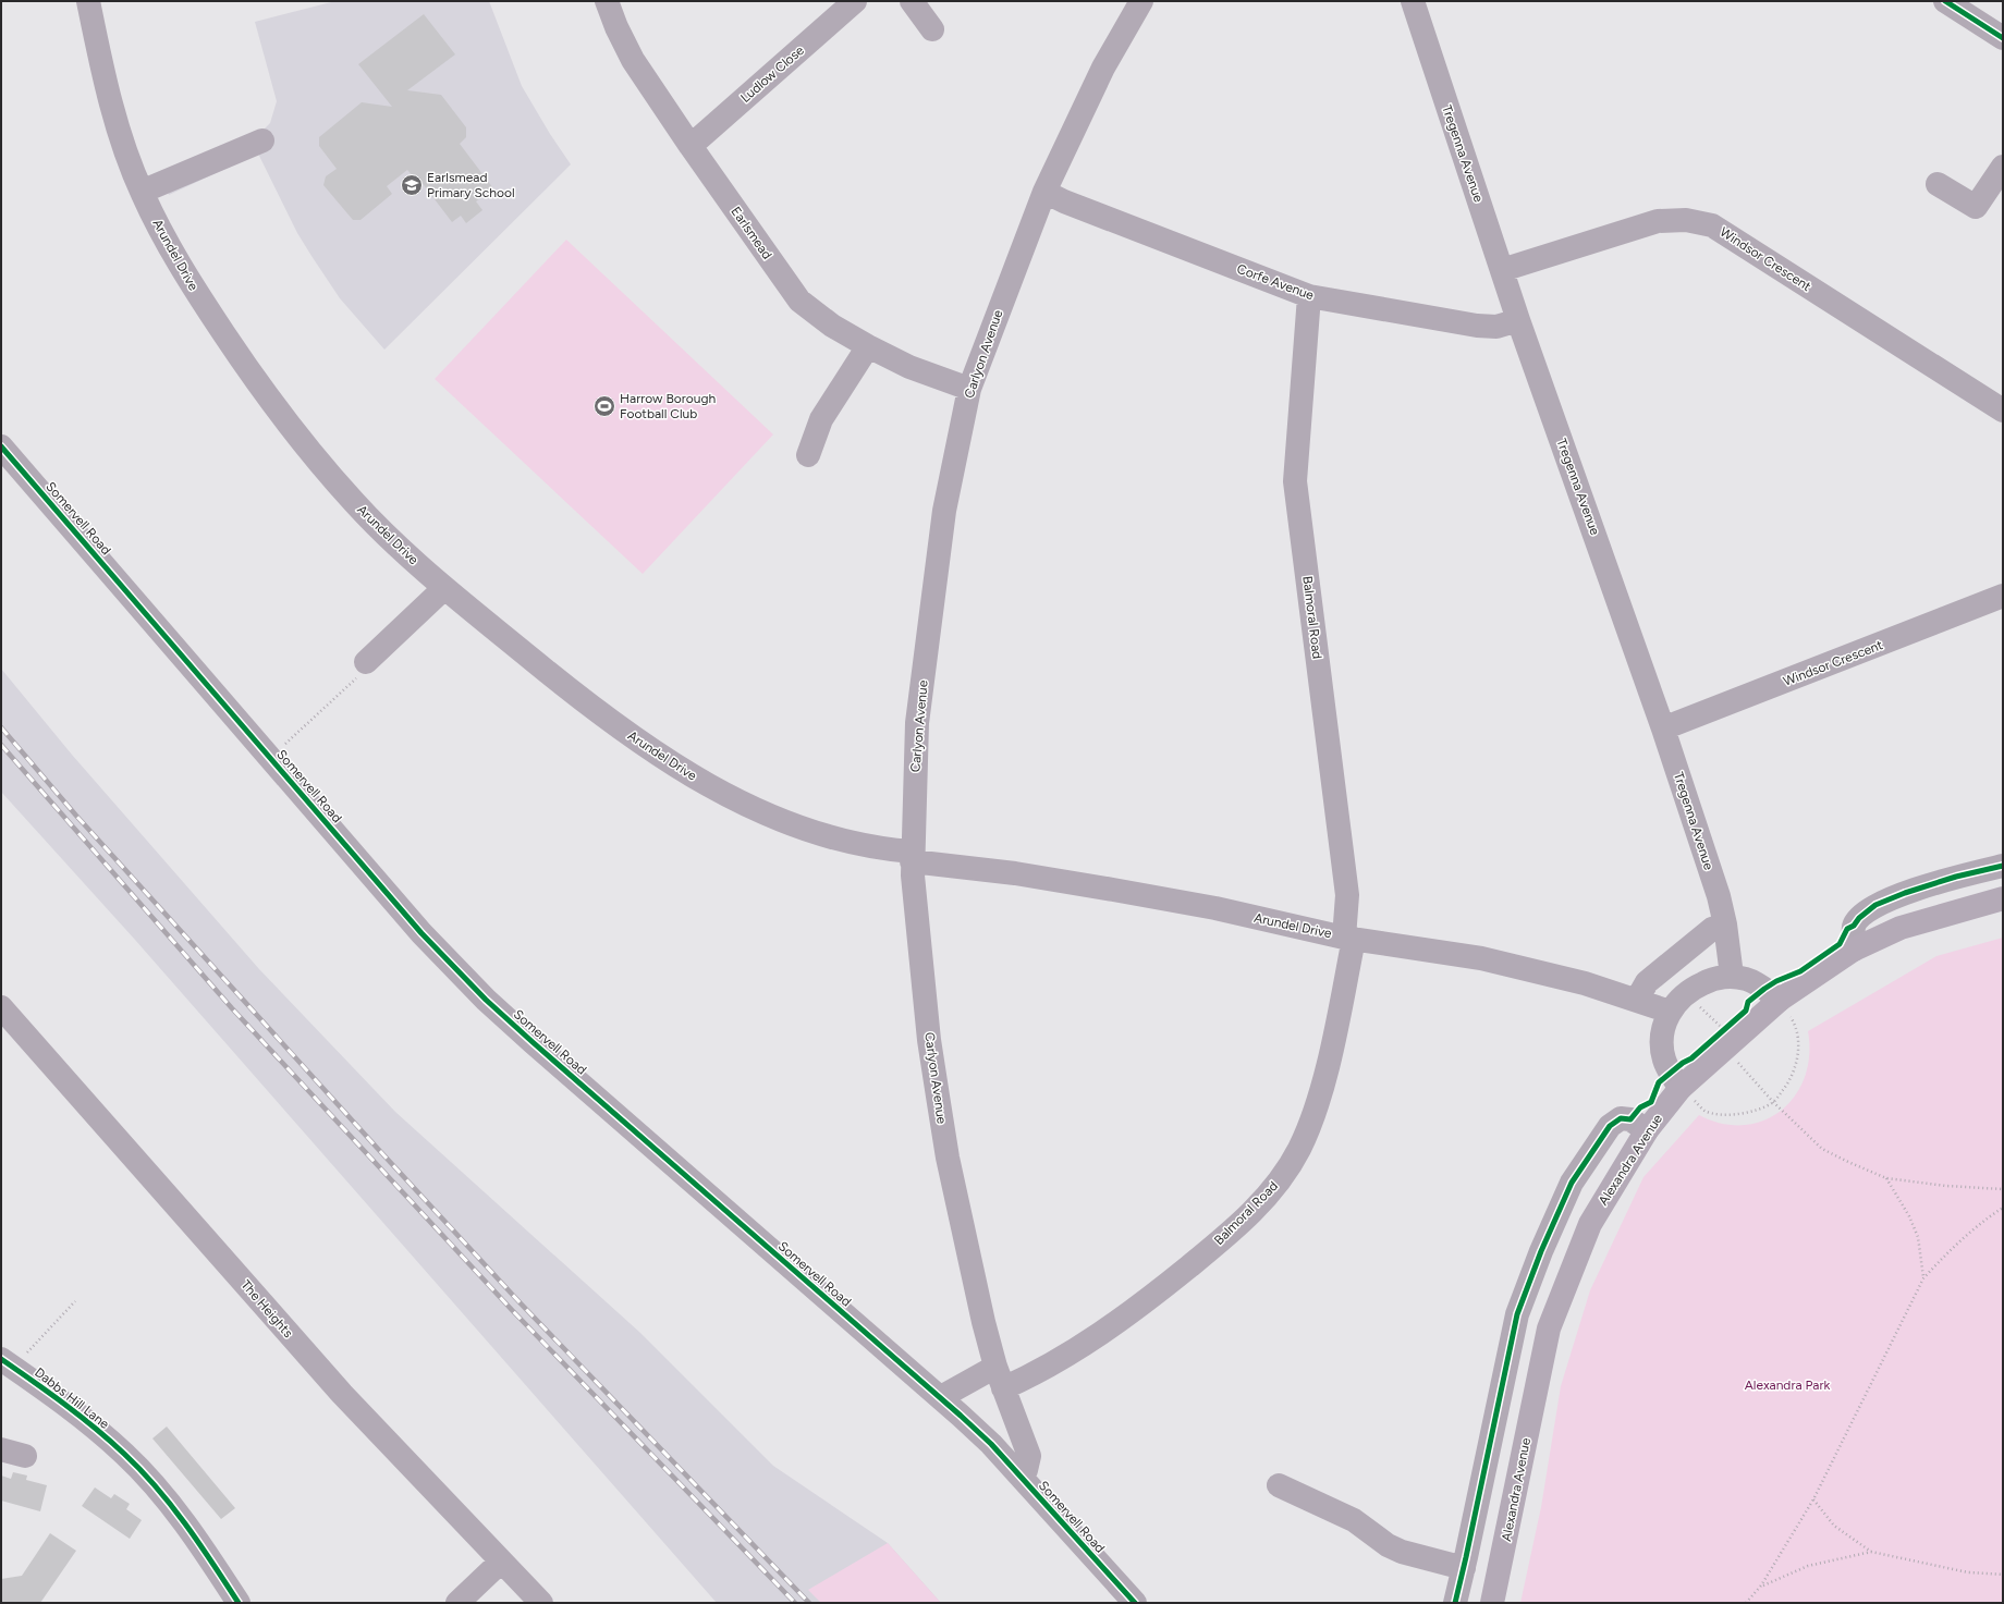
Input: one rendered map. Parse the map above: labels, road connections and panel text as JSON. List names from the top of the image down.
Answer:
{
  "streets": {
    "main road": ["Alexandra Avenue"],
    "street": [
      "Ludlow Close",
      "Tregenna Avenue",
      "Earlsmead",
      "Arundel Drive",
      "Windsor Crescent",
      "Corfe Avenue",
      "Carlyon Avenue",
      "Somervell Road",
      "Balmoral Road",
      "The Heights",
      "Dabbs Hill Lane"
    ]
  },
  "crossings": [
    ["Ludlow Close", "Earlsmead"],
    ["Tregenna Avenue", "Windsor Crescent"],
    ["Tregenna Avenue", "Corfe Avenue"],
    ["Earlsmead", "Carlyon Avenue"],
    ["Arundel Drive", "Carlyon Avenue"],
    ["Arundel Drive", "Balmoral Road"],
    ["Corfe Avenue", "Carlyon Avenue"],
    ["Corfe Avenue", "Balmoral Road"],
    ["Carlyon Avenue", "Somervell Road"],
    ["Carlyon Avenue", "Balmoral Road"]
  ],
  "parks": ["Alexandra Park"],
  "places": {
    "school or university": ["Earlsmead Primary School"],
    "sports": ["Harrow Borough Football Club"]
  }
}
